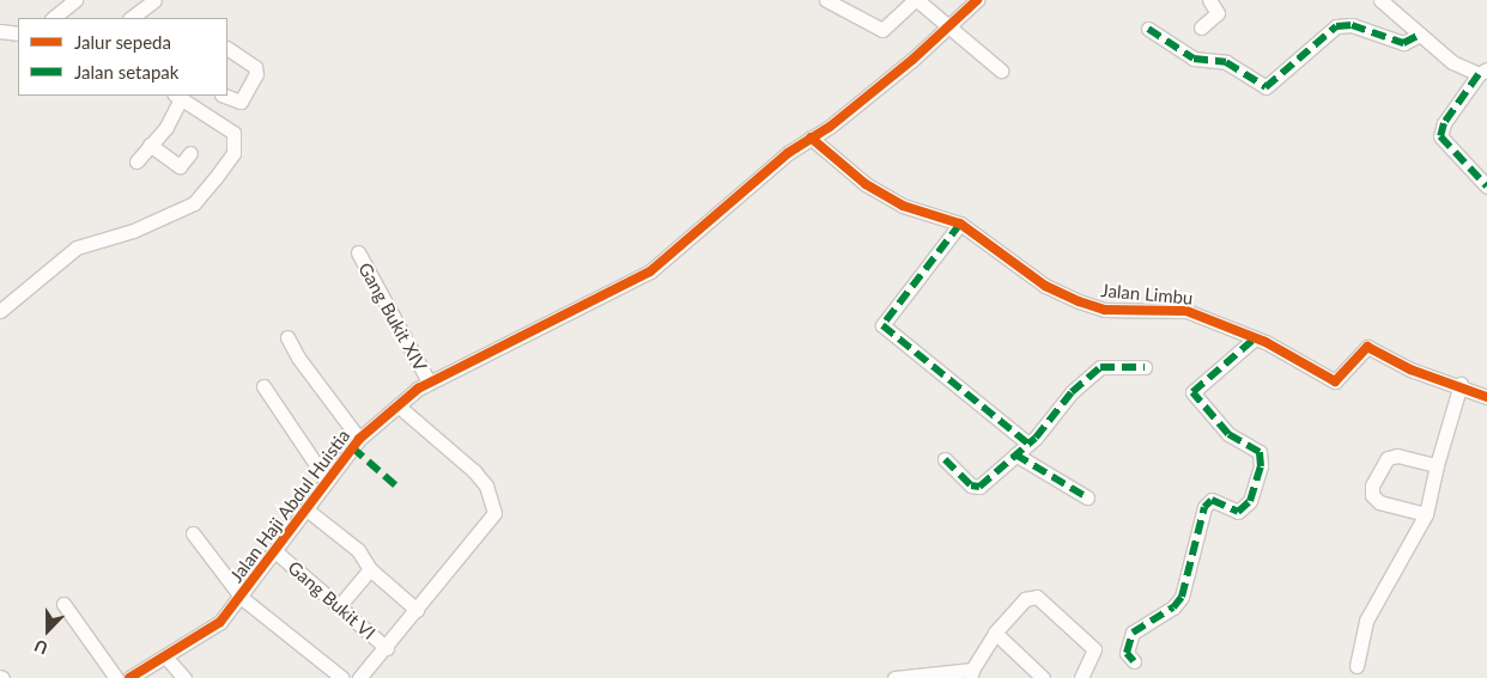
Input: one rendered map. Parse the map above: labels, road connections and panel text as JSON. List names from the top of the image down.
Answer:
{
  "streets": {
    "street": [
      "Jalan Limbu",
      "Gang Bukit XIV",
      "Jalan Haji Abdul Huistia",
      "Gang Bukit VI"
    ]
  },
  "crossings": [
    ["Jalan Limbu", "Jalan Haji Abdul Huistia"],
    ["Gang Bukit XIV", "Jalan Haji Abdul Huistia"],
    ["Jalan Haji Abdul Huistia", "Gang Bukit VI"]
  ],
  "legend": ["Jalur sepeda", "Jalan setapak"],
  "north": "bottom"
}
